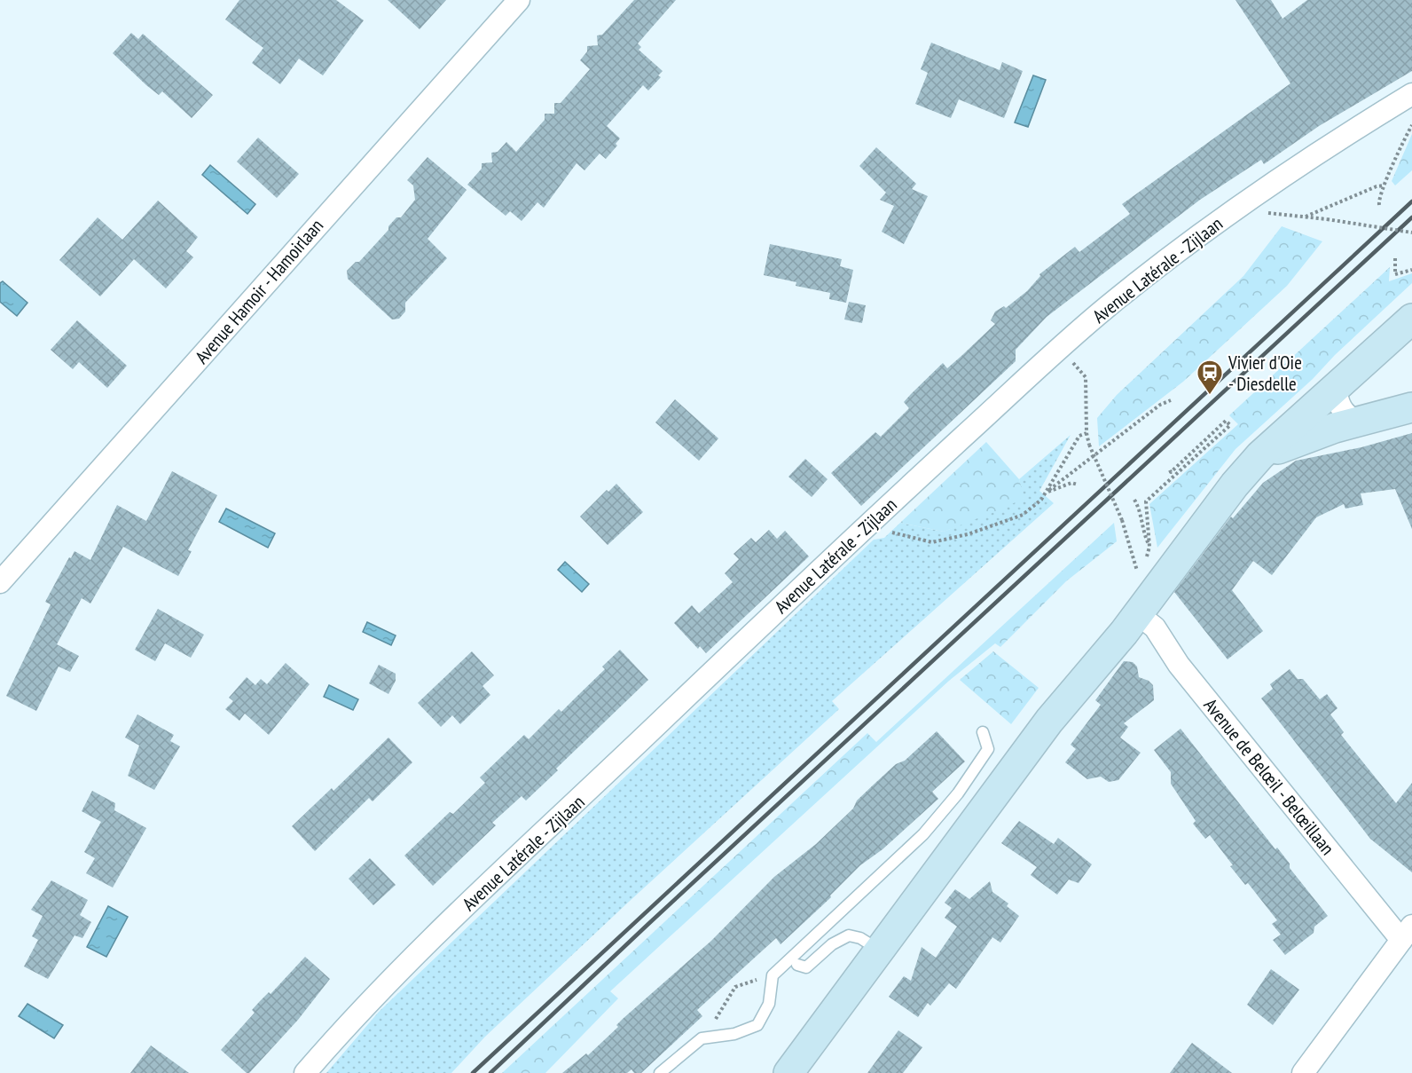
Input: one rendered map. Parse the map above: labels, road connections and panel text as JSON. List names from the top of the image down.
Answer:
{
  "streets": {
    "street": ["Avenue Latérale - Zijlaan", "Avenue Hamoir - Hamoirlaan", "Avenue de Belœil - Belœillaan"]
  },
  "places": {
    "station": ["Vivier d'Oie - Diesdelle"]
  }
}
